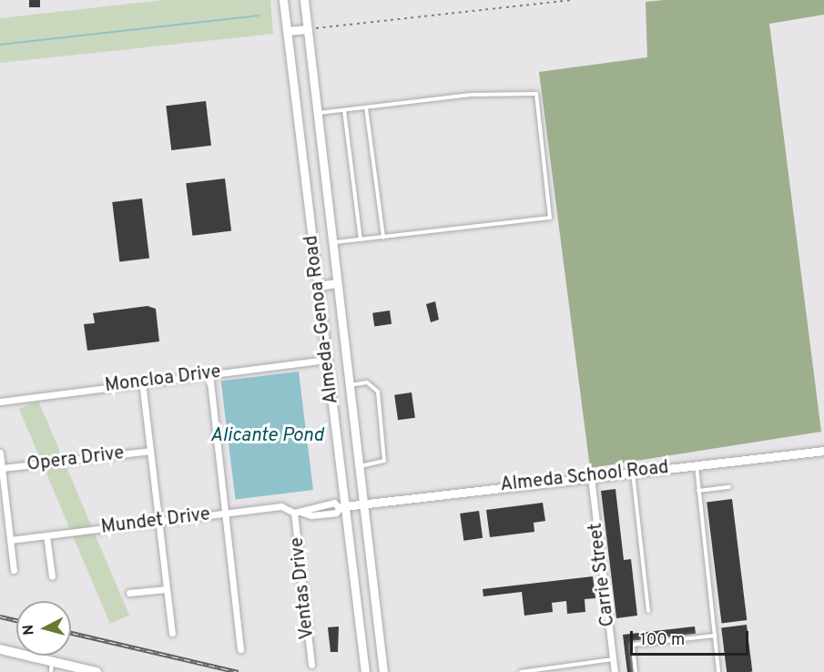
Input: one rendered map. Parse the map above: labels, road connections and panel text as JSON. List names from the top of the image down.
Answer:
{
  "streets": {
    "main road": ["Almeda-Genoa Road", "Almeda School Road"],
    "street": [
      "Moncloa Drive",
      "Opera Drive",
      "Mundet Drive",
      "Carrie Street",
      "Ventas Drive"
    ]
  },
  "crossings": [
    ["Almeda-Genoa Road", "Moncloa Drive"],
    ["Almeda-Genoa Road", "Almeda School Road"],
    ["Almeda-Genoa Road", "Mundet Drive"],
    ["Almeda School Road", "Mundet Drive"],
    ["Almeda School Road", "Carrie Street"],
    ["Mundet Drive", "Ventas Drive"]
  ],
  "water": ["Alicante Pond"],
  "scale_bar": "100 m",
  "north": "left"
}
